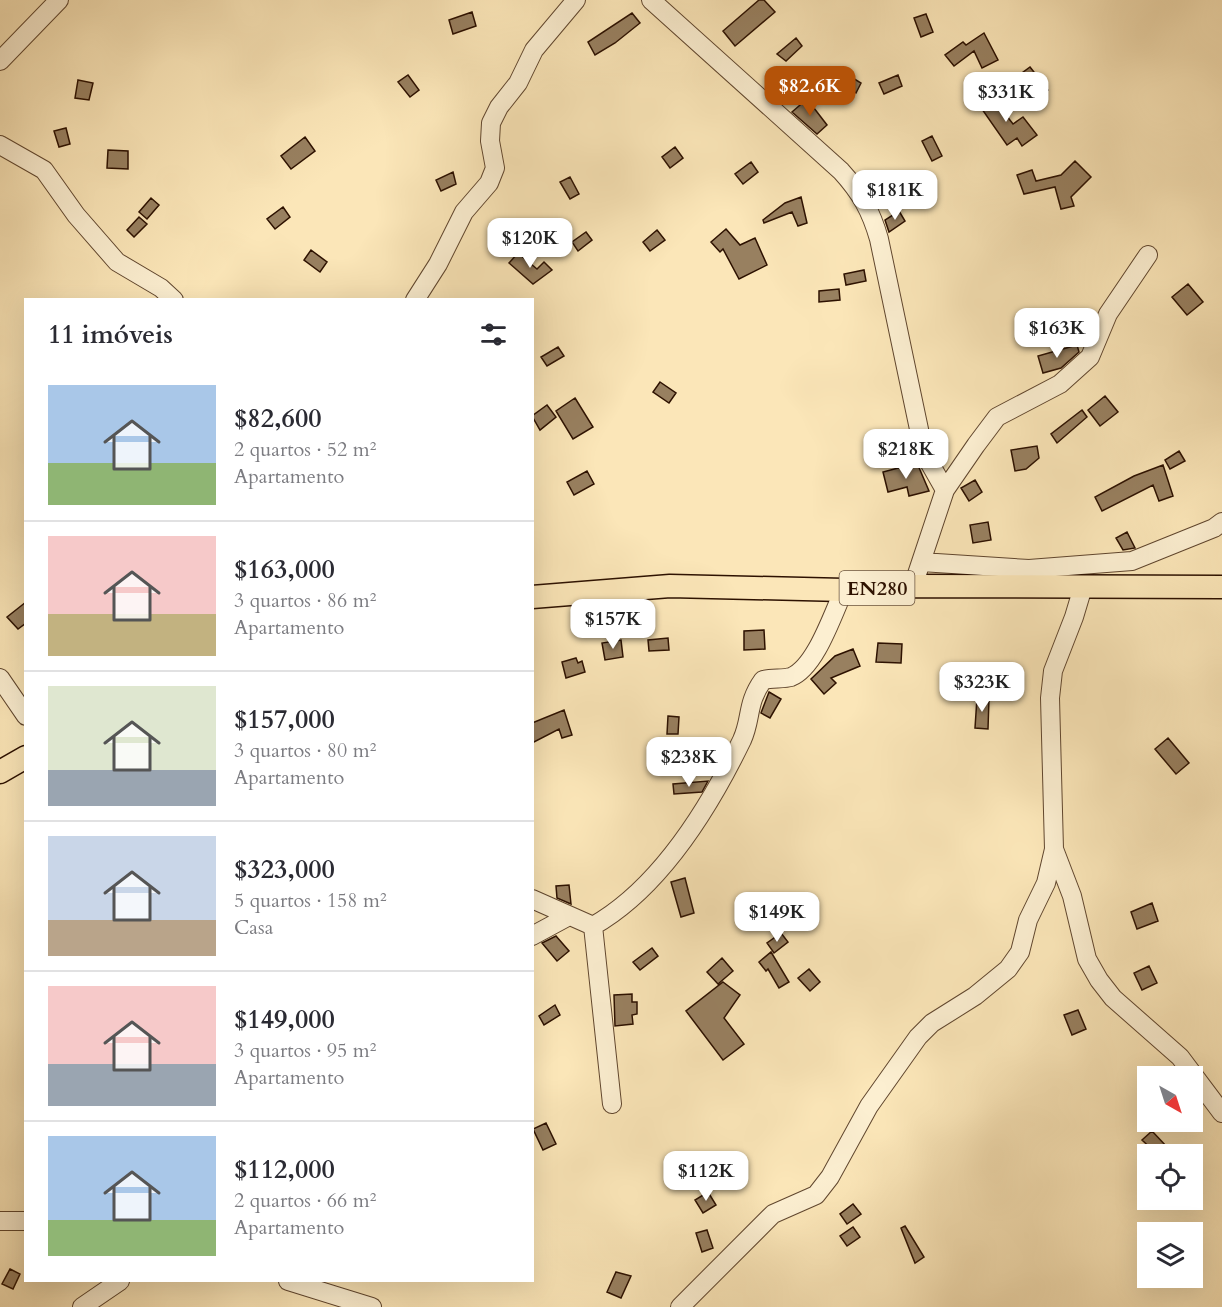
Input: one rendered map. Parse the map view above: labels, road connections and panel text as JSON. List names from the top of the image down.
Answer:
{
  "streets": {
    "main road": ["EN280"]
  },
  "north": "bottom right",
  "page": {
    "price": [
      "$82.6K",
      "$331K",
      "$181K",
      "$120K",
      "$163K",
      "$218K",
      "$157K",
      "$323K",
      "$238K",
      "$149K",
      "$112K"
    ],
    "heading": "11 imóveis",
    "list": [
      {
        "name": "$82,600",
        "note": "2 quartos · 52 m² · Apartamento"
      },
      {
        "name": "$163,000",
        "note": "3 quartos · 86 m² · Apartamento"
      },
      {
        "name": "$157,000",
        "note": "3 quartos · 80 m² · Apartamento"
      },
      {
        "name": "$323,000",
        "note": "5 quartos · 158 m² · Casa"
      },
      {
        "name": "$149,000",
        "note": "3 quartos · 95 m² · Apartamento"
      },
      {
        "name": "$112,000",
        "note": "2 quartos · 66 m² · Apartamento"
      }
    ]
  }
}
